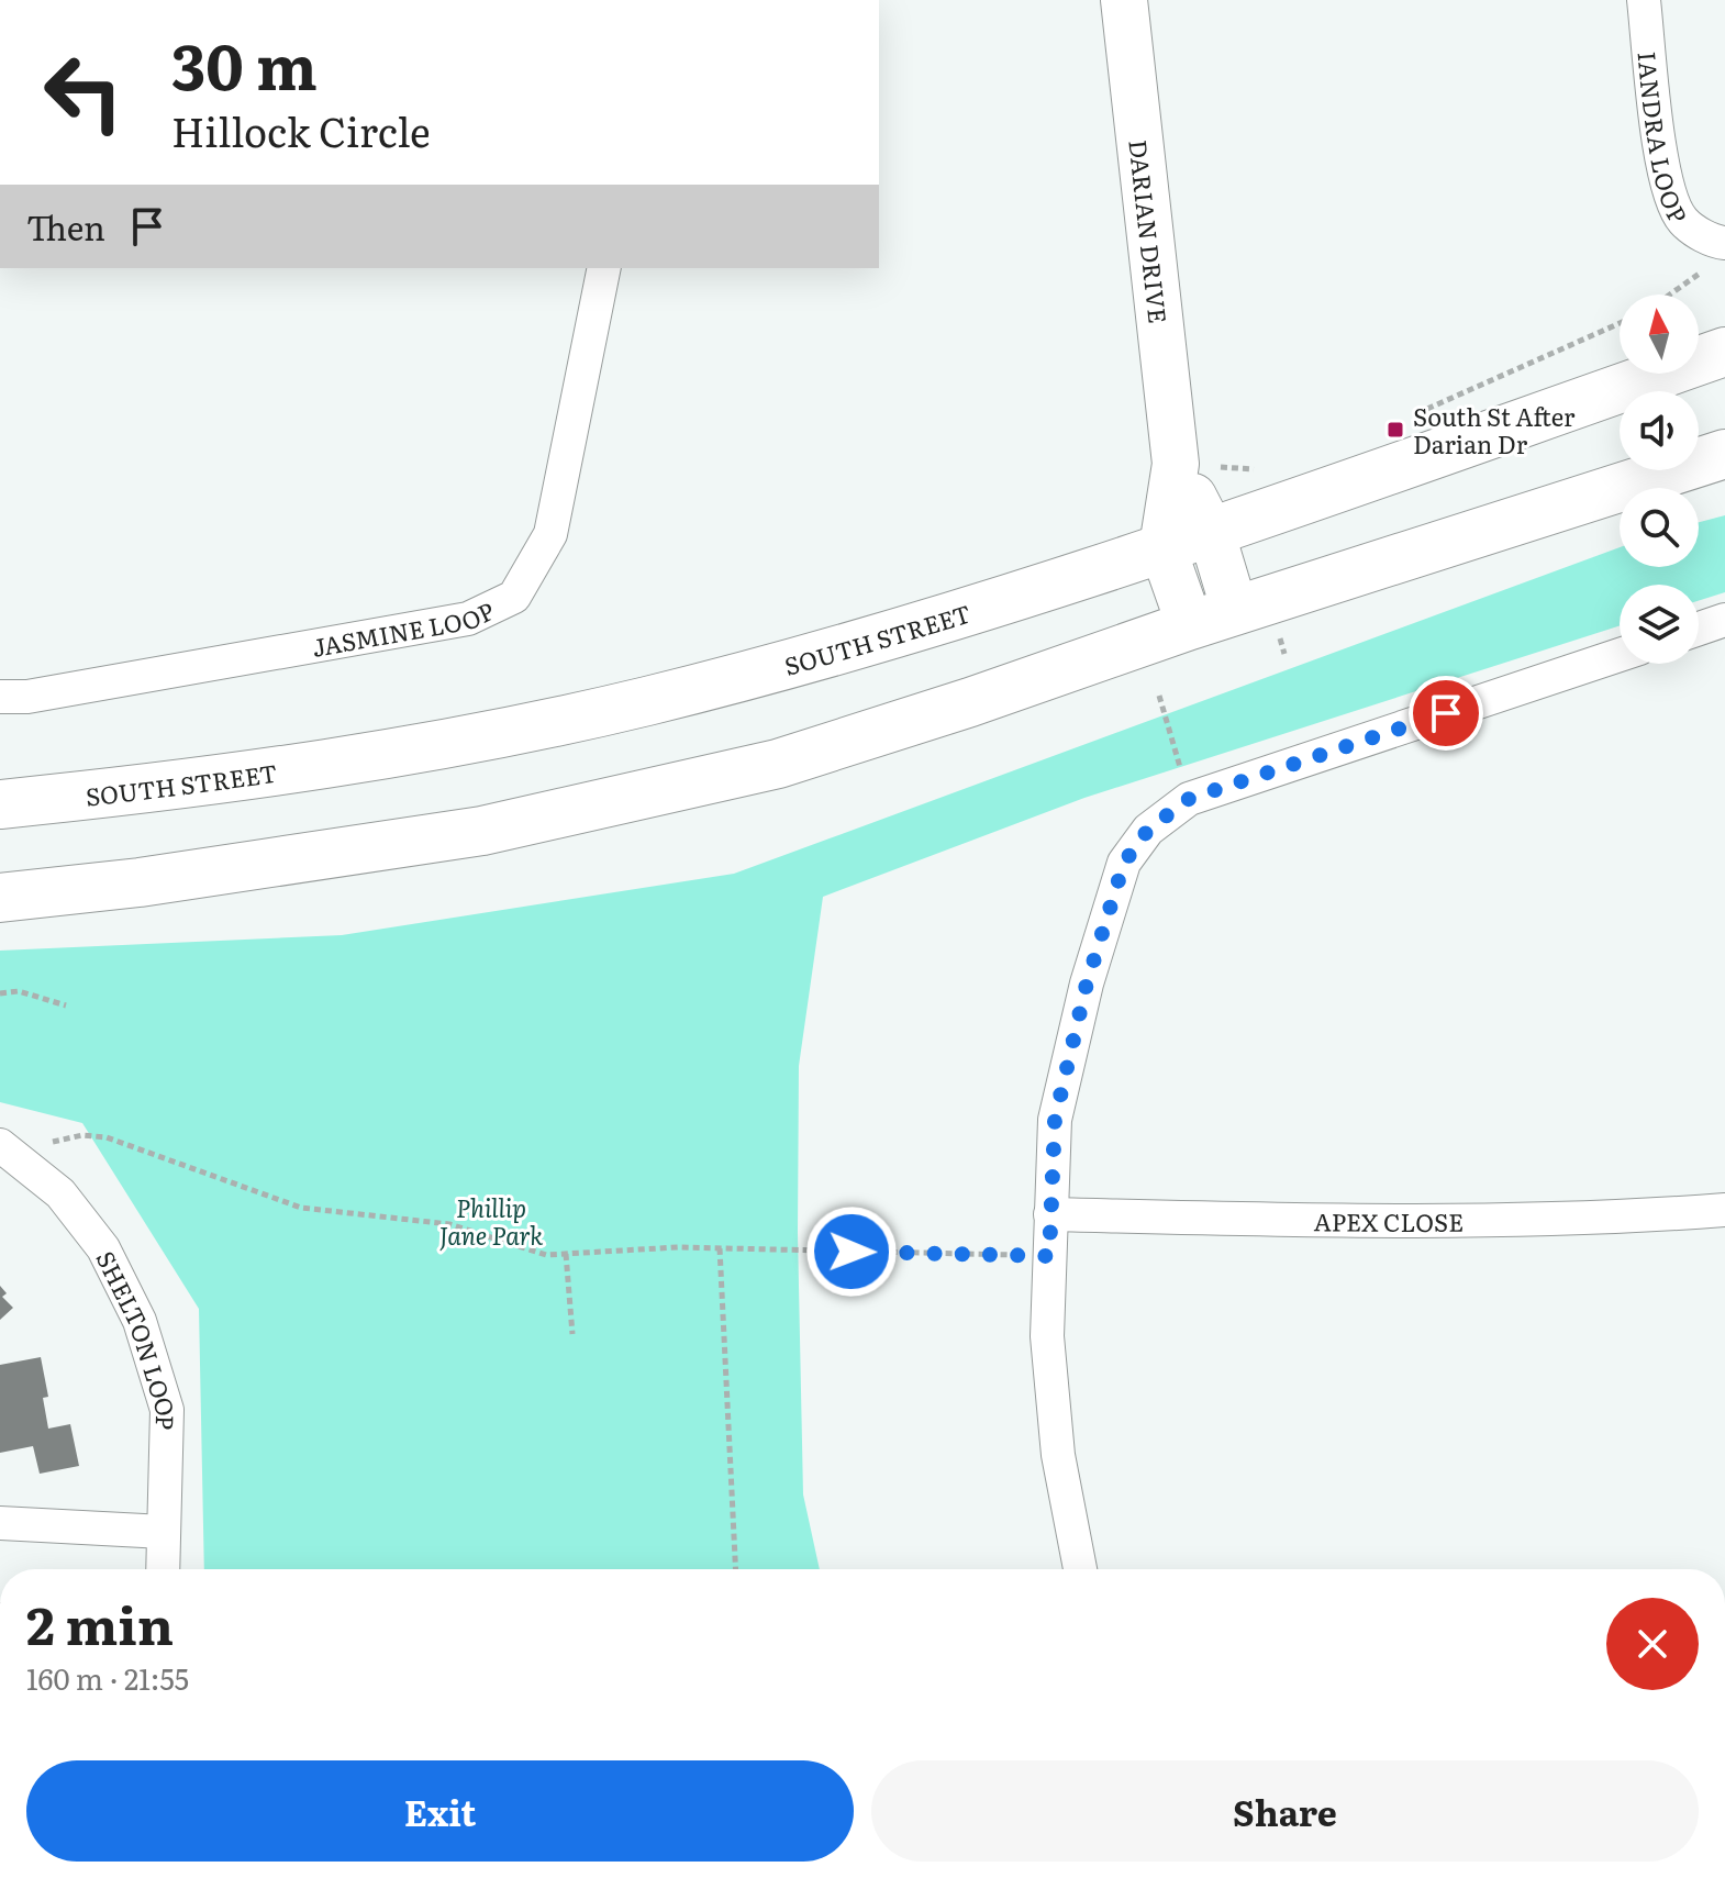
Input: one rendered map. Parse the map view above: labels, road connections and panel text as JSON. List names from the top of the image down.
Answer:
{
  "streets": {
    "highway": ["SOUTH STREET"],
    "street": [
      "IANDRA LOOP",
      "DARIAN DRIVE",
      "JASMINE LOOP",
      "APEX CLOSE",
      "SHELTON LOOP"
    ]
  },
  "crossings": [
    ["DARIAN DRIVE", "SOUTH STREET"]
  ],
  "parks": ["Phillip Jane Park"],
  "places": {
    "transit": ["South St After Darian Dr"]
  },
  "north": "top",
  "page": {
    "turn": ["30 m", "Hillock Circle"],
    "then": "Then",
    "heading": ["2 min", "160 m · 21:55"],
    "buttons": ["Exit", "Share"]
  }
}
